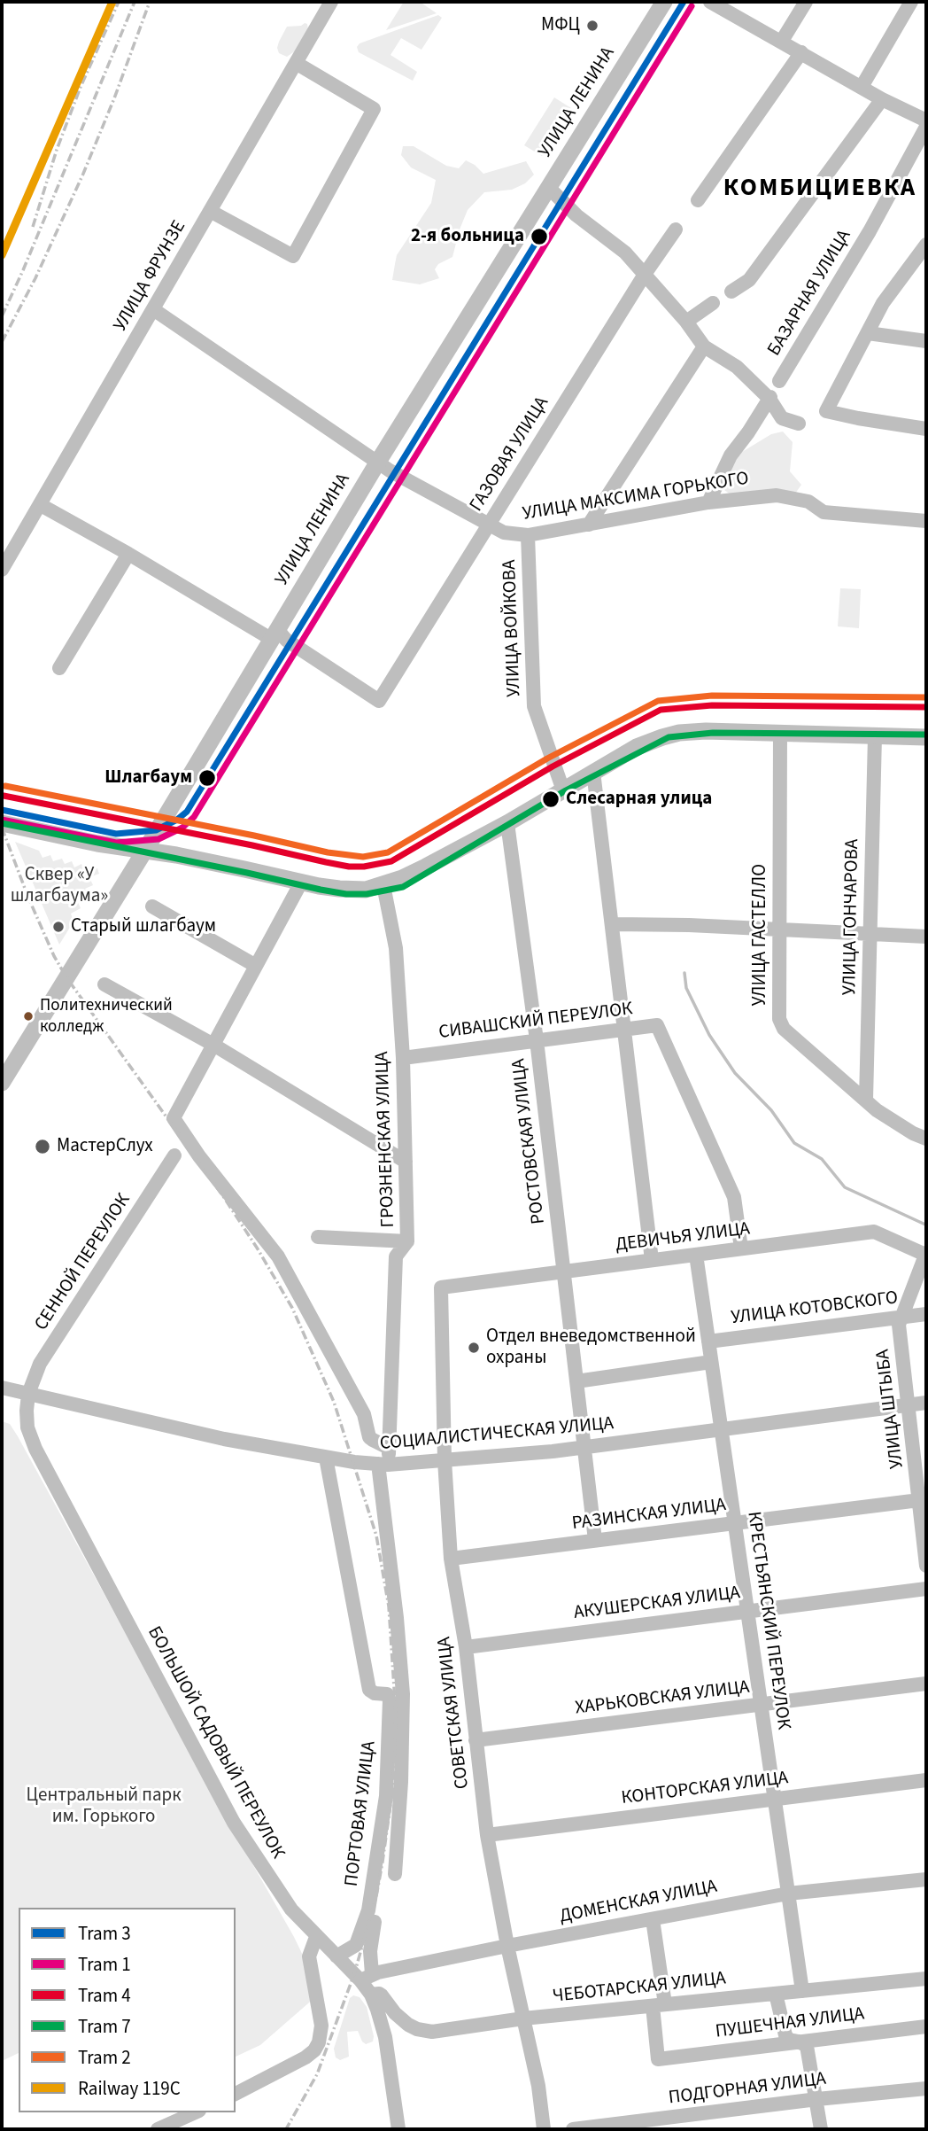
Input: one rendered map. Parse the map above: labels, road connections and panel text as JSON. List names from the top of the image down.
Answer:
{
  "streets": {
    "main road": ["УЛИЦА ЛЕНИНА"],
    "street": [
      "УЛИЦА ФРУНЗЕ",
      "БАЗАРНАЯ УЛИЦА",
      "ГАЗОВАЯ УЛИЦА",
      "УЛИЦА МАКСИМА ГОРЬКОГО",
      "УЛИЦА ВОЙКОВА",
      "УЛИЦА ГОНЧАРОВА",
      "УЛИЦА ГАСТЕЛЛО",
      "СИВАШСКИЙ ПЕРЕУЛОК",
      "ГРОЗНЕНСКАЯ УЛИЦА",
      "РОСТОВСКАЯ УЛИЦА",
      "ДЕВИЧЬЯ УЛИЦА",
      "СЕННОЙ ПЕРЕУЛОК",
      "УЛИЦА КОТОВСКОГО",
      "УЛИЦА ШТЫБА",
      "СОЦИАЛИСТИЧЕСКАЯ УЛИЦА",
      "РАЗИНСКАЯ УЛИЦА",
      "АКУШЕРСКАЯ УЛИЦА",
      "КРЕСТЬЯНСКИЙ ПЕРЕУЛОК",
      "ХАРЬКОВСКАЯ УЛИЦА",
      "СОВЕТСКАЯ УЛИЦА",
      "БОЛЬШОЙ САДОВЫЙ ПЕРЕУЛОК",
      "КОНТОРСКАЯ УЛИЦА",
      "ПОРТОВАЯ УЛИЦА",
      "ДОМЕНСКАЯ УЛИЦА",
      "ЧЕБОТАРСКАЯ УЛИЦА",
      "ПУШЕЧНАЯ УЛИЦА",
      "ПОДГОРНАЯ УЛИЦА"
    ]
  },
  "crossings": [
    ["УЛИЦА ЛЕНИНА", "ГАЗОВАЯ УЛИЦА"],
    ["УЛИЦА ЛЕНИНА", "УЛИЦА МАКСИМА ГОРЬКОГО"],
    ["УЛИЦА ФРУНЗЕ", "УЛИЦА МАКСИМА ГОРЬКОГО"],
    ["ГАЗОВАЯ УЛИЦА", "УЛИЦА МАКСИМА ГОРЬКОГО"],
    ["УЛИЦА МАКСИМА ГОРЬКОГО", "УЛИЦА ВОЙКОВА"],
    ["УЛИЦА ГОНЧАРОВА", "УЛИЦА ГАСТЕЛЛО"],
    ["СИВАШСКИЙ ПЕРЕУЛОК", "ГРОЗНЕНСКАЯ УЛИЦА"],
    ["СИВАШСКИЙ ПЕРЕУЛОК", "РОСТОВСКАЯ УЛИЦА"],
    ["СИВАШСКИЙ ПЕРЕУЛОК", "ДЕВИЧЬЯ УЛИЦА"],
    ["ГРОЗНЕНСКАЯ УЛИЦА", "СОЦИАЛИСТИЧЕСКАЯ УЛИЦА"],
    ["ГРОЗНЕНСКАЯ УЛИЦА", "ПОРТОВАЯ УЛИЦА"],
    ["РОСТОВСКАЯ УЛИЦА", "ДЕВИЧЬЯ УЛИЦА"],
    ["РОСТОВСКАЯ УЛИЦА", "СОЦИАЛИСТИЧЕСКАЯ УЛИЦА"],
    ["РОСТОВСКАЯ УЛИЦА", "РАЗИНСКАЯ УЛИЦА"],
    ["ДЕВИЧЬЯ УЛИЦА", "УЛИЦА ШТЫБА"],
    ["ДЕВИЧЬЯ УЛИЦА", "КРЕСТЬЯНСКИЙ ПЕРЕУЛОК"],
    ["ДЕВИЧЬЯ УЛИЦА", "СОВЕТСКАЯ УЛИЦА"],
    ["СЕННОЙ ПЕРЕУЛОК", "СОЦИАЛИСТИЧЕСКАЯ УЛИЦА"],
    ["СЕННОЙ ПЕРЕУЛОК", "БОЛЬШОЙ САДОВЫЙ ПЕРЕУЛОК"],
    ["УЛИЦА КОТОВСКОГО", "УЛИЦА ШТЫБА"],
    ["УЛИЦА КОТОВСКОГО", "КРЕСТЬЯНСКИЙ ПЕРЕУЛОК"],
    ["УЛИЦА ШТЫБА", "СОЦИАЛИСТИЧЕСКАЯ УЛИЦА"],
    ["УЛИЦА ШТЫБА", "РАЗИНСКАЯ УЛИЦА"],
    ["СОЦИАЛИСТИЧЕСКАЯ УЛИЦА", "КРЕСТЬЯНСКИЙ ПЕРЕУЛОК"],
    ["СОЦИАЛИСТИЧЕСКАЯ УЛИЦА", "СОВЕТСКАЯ УЛИЦА"],
    ["СОЦИАЛИСТИЧЕСКАЯ УЛИЦА", "БОЛЬШОЙ САДОВЫЙ ПЕРЕУЛОК"],
    ["СОЦИАЛИСТИЧЕСКАЯ УЛИЦА", "ПОРТОВАЯ УЛИЦА"],
    ["РАЗИНСКАЯ УЛИЦА", "КРЕСТЬЯНСКИЙ ПЕРЕУЛОК"],
    ["РАЗИНСКАЯ УЛИЦА", "СОВЕТСКАЯ УЛИЦА"],
    ["АКУШЕРСКАЯ УЛИЦА", "КРЕСТЬЯНСКИЙ ПЕРЕУЛОК"],
    ["АКУШЕРСКАЯ УЛИЦА", "СОВЕТСКАЯ УЛИЦА"],
    ["КРЕСТЬЯНСКИЙ ПЕРЕУЛОК", "ХАРЬКОВСКАЯ УЛИЦА"],
    ["КРЕСТЬЯНСКИЙ ПЕРЕУЛОК", "КОНТОРСКАЯ УЛИЦА"],
    ["КРЕСТЬЯНСКИЙ ПЕРЕУЛОК", "ДОМЕНСКАЯ УЛИЦА"],
    ["КРЕСТЬЯНСКИЙ ПЕРЕУЛОК", "ЧЕБОТАРСКАЯ УЛИЦА"],
    ["ХАРЬКОВСКАЯ УЛИЦА", "СОВЕТСКАЯ УЛИЦА"],
    ["СОВЕТСКАЯ УЛИЦА", "КОНТОРСКАЯ УЛИЦА"],
    ["СОВЕТСКАЯ УЛИЦА", "ДОМЕНСКАЯ УЛИЦА"],
    ["СОВЕТСКАЯ УЛИЦА", "ЧЕБОТАРСКАЯ УЛИЦА"],
    ["БОЛЬШОЙ САДОВЫЙ ПЕРЕУЛОК", "ПОРТОВАЯ УЛИЦА"],
    ["БОЛЬШОЙ САДОВЫЙ ПЕРЕУЛОК", "ДОМЕНСКАЯ УЛИЦА"],
    ["БОЛЬШОЙ САДОВЫЙ ПЕРЕУЛОК", "ЧЕБОТАРСКАЯ УЛИЦА"],
    ["ЧЕБОТАРСКАЯ УЛИЦА", "ПУШЕЧНАЯ УЛИЦА"]
  ],
  "districts": ["КОМБИЦИЕВКА"],
  "parks": ["Сквер «У шлагбаума»", "Центральный парк им. Горького"],
  "places": [
    "МФЦ",
    "2-я больница",
    "Шлагбаум",
    "Слесарная улица",
    "Старый шлагбаум",
    "Политехнический колледж",
    "МастерСлух",
    "Отдел вневедомственной охраны"
  ],
  "lines": [
    "tram line 3",
    "rail line 119С",
    "tram line 1",
    "tram line 2",
    "tram line 4",
    "tram line 7"
  ],
  "legend": [
    "Tram 3",
    "Tram 1",
    "Tram 4",
    "Tram 7",
    "Tram 2",
    "Railway 119С"
  ]
}
